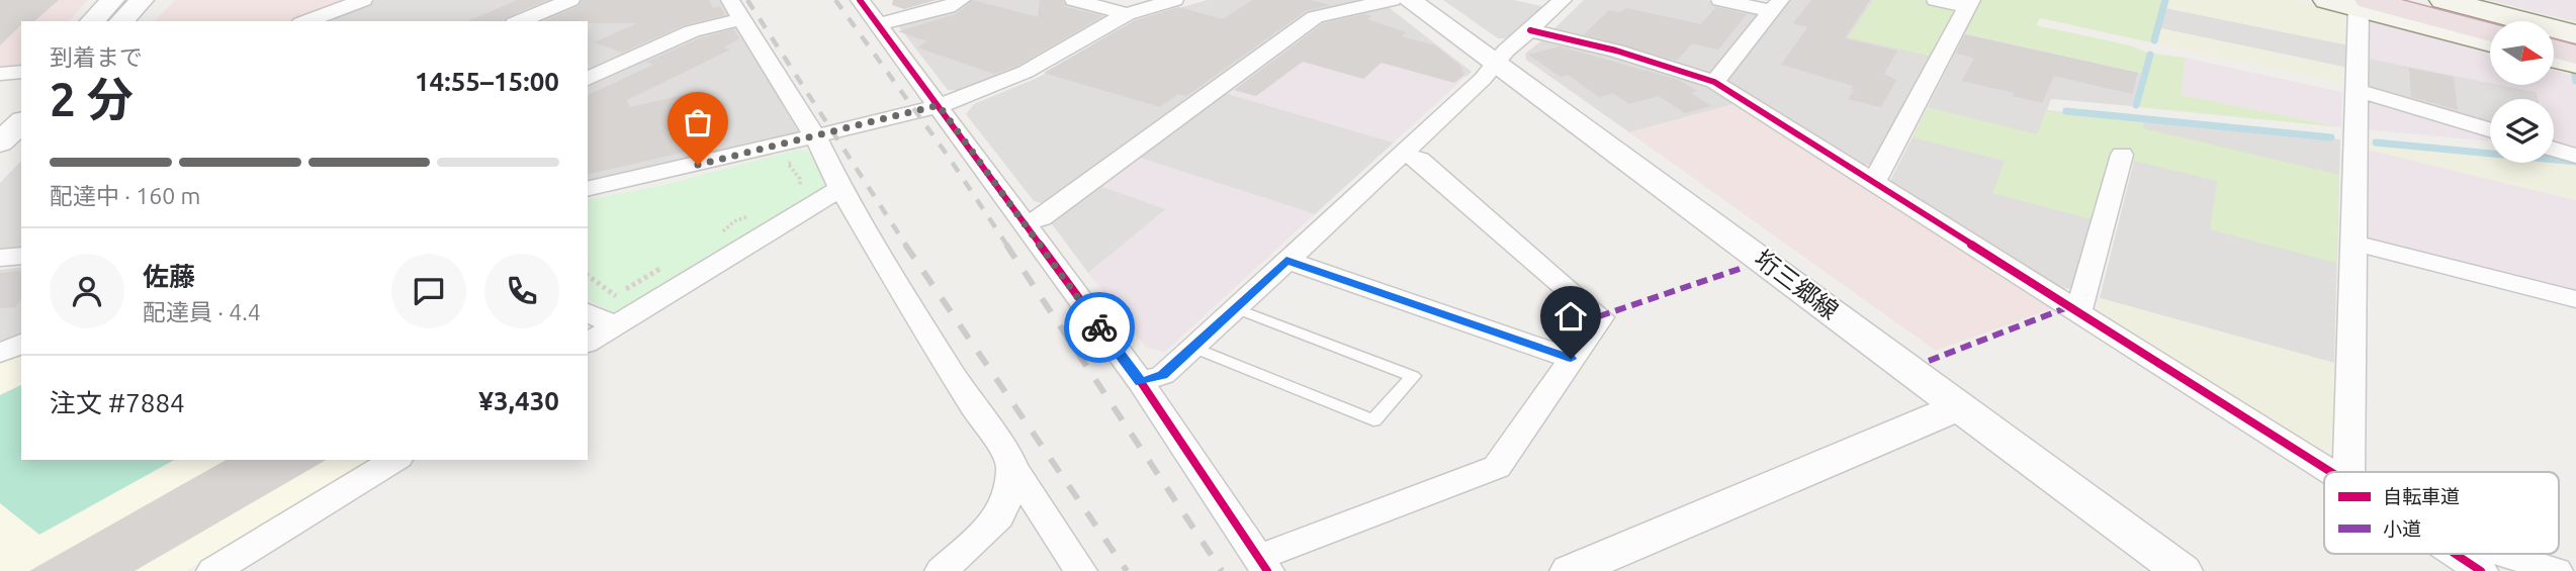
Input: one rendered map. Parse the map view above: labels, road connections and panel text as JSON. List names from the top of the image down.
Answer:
{
  "streets": {
    "street": ["垳三郷線"]
  },
  "legend": ["自転車道", "小道"],
  "north": "right",
  "page": {
    "heading": ["2 分", "到着まで", "14:55–15:00"],
    "panel": [
      "佐藤",
      "配達員 · 4.4",
      "注文 #7884",
      "¥3,430"
    ],
    "bar": "配達中 · 160 m"
  }
}
